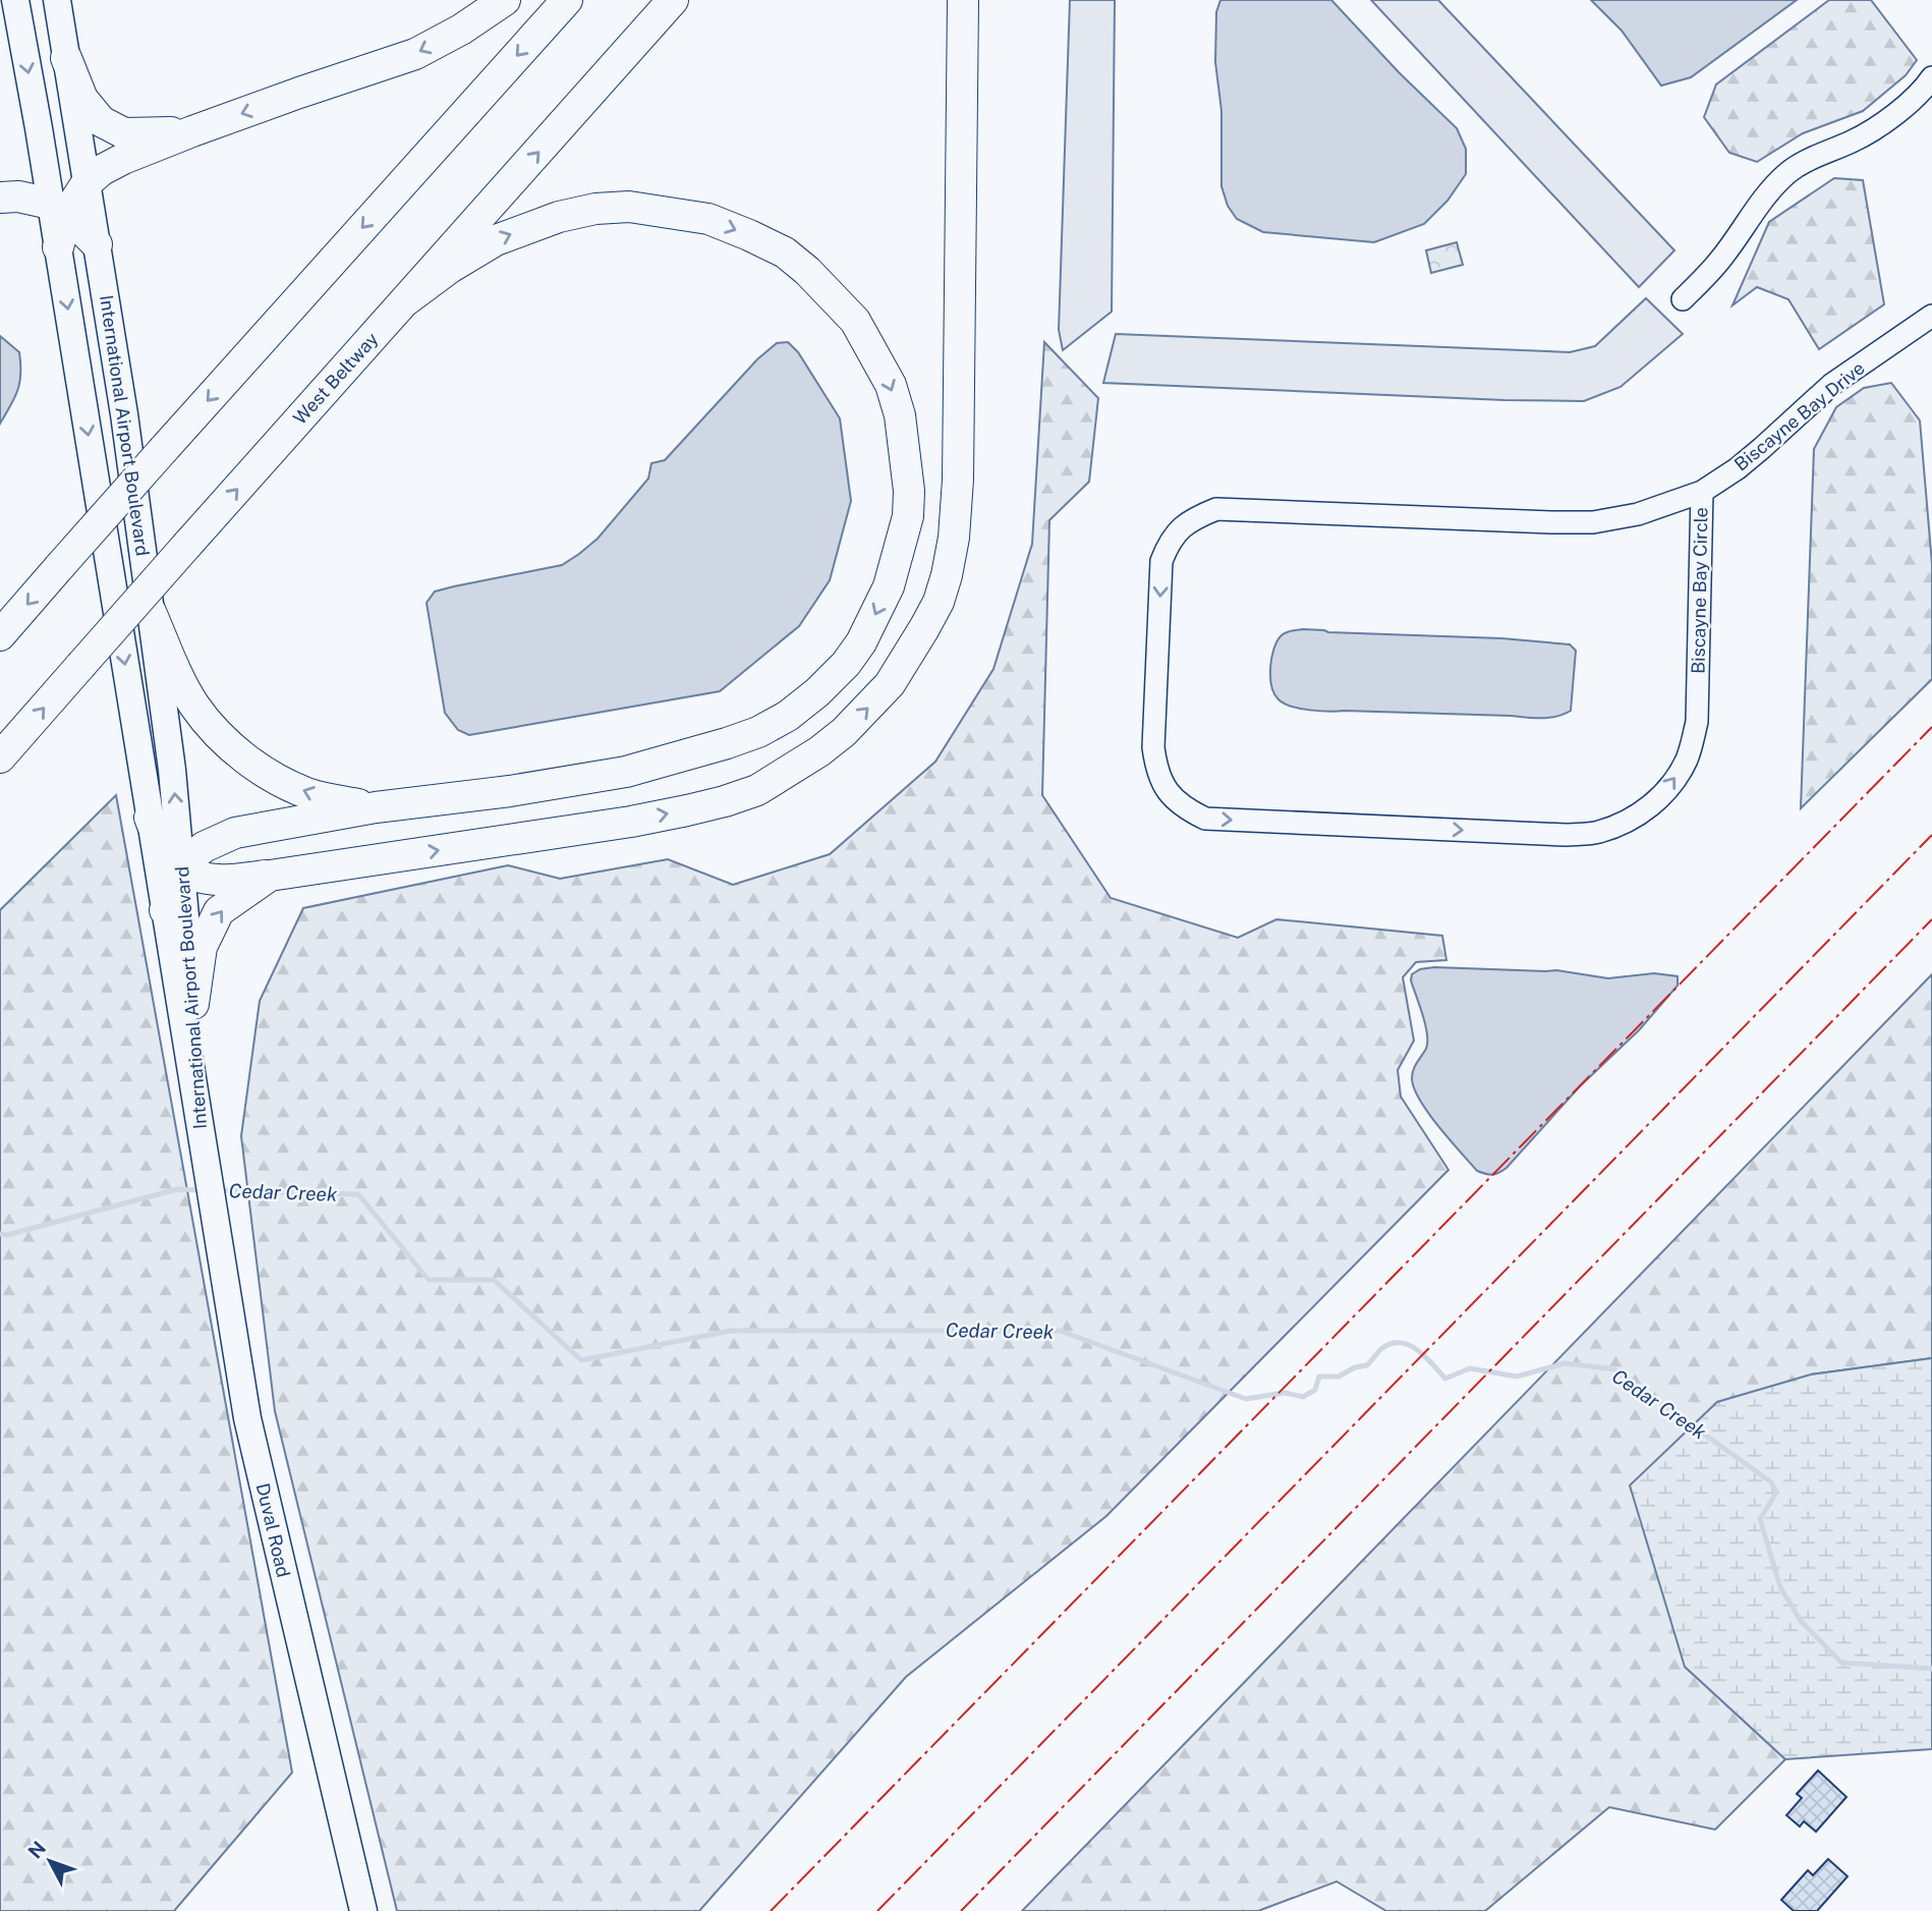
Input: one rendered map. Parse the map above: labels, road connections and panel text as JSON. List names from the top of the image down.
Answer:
{
  "streets": {
    "highway": ["West Beltway"],
    "main road": ["International Airport Boulevard", "Duval Road"],
    "street": ["Biscayne Bay Drive", "Biscayne Bay Circle"]
  },
  "crossings": [
    ["Biscayne Bay Drive", "Biscayne Bay Circle"],
    ["International Airport Boulevard", "Duval Road"]
  ],
  "water": ["Cedar Creek"],
  "north": "top left"
}
